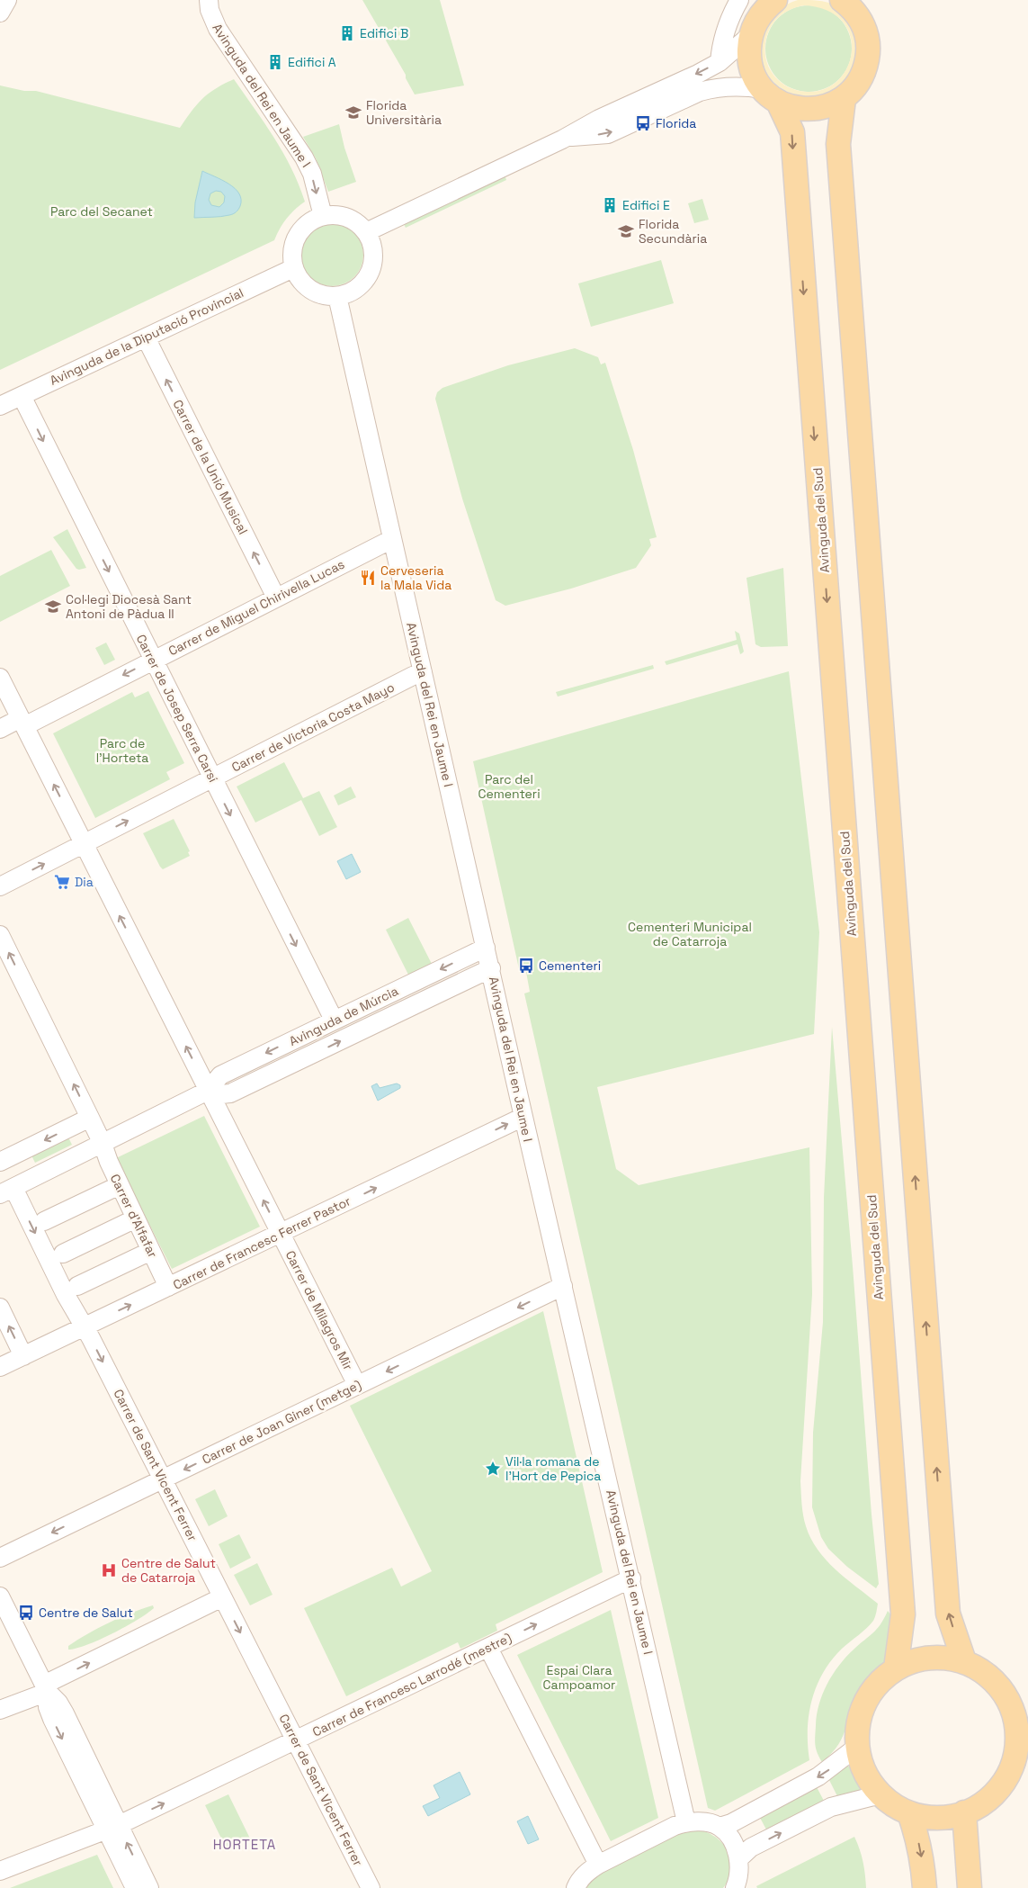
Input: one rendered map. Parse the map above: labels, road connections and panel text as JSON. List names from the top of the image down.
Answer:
{
  "streets": {
    "main road": ["Avinguda del Sud"],
    "street": [
      "Avinguda del Rei en Jaume I",
      "Avinguda de la Diputació Provincial",
      "Carrer de la Unió Musical",
      "Carrer de Miguel Chirivella Lucas",
      "Carrer de Josep Serra Carsí",
      "Carrer de Victoria Costa Mayo",
      "Avinguda de Múrcia",
      "Carrer d'Alfafar",
      "Carrer de Francesc Ferrer Pastor",
      "Carrer de Milagros Mir",
      "Carrer de Joan Giner (metge)",
      "Carrer de Sant Vicent Ferrer",
      "Carrer de Francesc Larrodé (mestre)"
    ]
  },
  "crossings": [
    ["Avinguda del Rei en Jaume I", "Avinguda de la Diputació Provincial"],
    ["Avinguda del Rei en Jaume I", "Carrer de Miguel Chirivella Lucas"],
    ["Avinguda del Rei en Jaume I", "Carrer de Victoria Costa Mayo"],
    ["Avinguda del Rei en Jaume I", "Avinguda de Múrcia"],
    ["Avinguda del Rei en Jaume I", "Carrer de Francesc Ferrer Pastor"],
    ["Avinguda del Rei en Jaume I", "Carrer de Joan Giner (metge)"],
    ["Avinguda del Rei en Jaume I", "Carrer de Francesc Larrodé (mestre)"],
    ["Avinguda de la Diputació Provincial", "Carrer de la Unió Musical"],
    ["Avinguda de la Diputació Provincial", "Carrer de Josep Serra Carsí"],
    ["Carrer de la Unió Musical", "Carrer de Miguel Chirivella Lucas"],
    ["Carrer de Miguel Chirivella Lucas", "Carrer de Josep Serra Carsí"],
    ["Carrer de Miguel Chirivella Lucas", "Carrer de Milagros Mir"],
    ["Carrer de Josep Serra Carsí", "Carrer de Victoria Costa Mayo"],
    ["Carrer de Josep Serra Carsí", "Avinguda de Múrcia"],
    ["Carrer de Victoria Costa Mayo", "Carrer de Milagros Mir"],
    ["Avinguda de Múrcia", "Carrer d'Alfafar"],
    ["Avinguda de Múrcia", "Carrer de Milagros Mir"],
    ["Avinguda de Múrcia", "Carrer de Sant Vicent Ferrer"],
    ["Carrer d'Alfafar", "Carrer de Francesc Ferrer Pastor"],
    ["Carrer de Francesc Ferrer Pastor", "Carrer de Milagros Mir"],
    ["Carrer de Francesc Ferrer Pastor", "Carrer de Sant Vicent Ferrer"],
    ["Carrer de Milagros Mir", "Carrer de Joan Giner (metge)"],
    ["Carrer de Joan Giner (metge)", "Carrer de Sant Vicent Ferrer"],
    ["Carrer de Sant Vicent Ferrer", "Carrer de Francesc Larrodé (mestre)"]
  ],
  "one_way": [
    "Carrer de la Unió Musical",
    "Carrer de Josep Serra Carsí",
    "Carrer de Victoria Costa Mayo",
    "Carrer d'Alfafar",
    "Carrer de Milagros Mir",
    "Carrer de Joan Giner (metge)",
    "Carrer de Sant Vicent Ferrer"
  ],
  "districts": ["HORTETA"],
  "parks": [
    "Parc del Secanet",
    "Parc de l'Horteta",
    "Parc del Cementeri",
    "Cementeri Municipal de Catarroja",
    "Espai Clara Campoamor"
  ],
  "places": {
    "building": ["Edifici B", "Edifici A", "Edifici E"],
    "school or university": ["Florida Universitària", "Florida Secundària", "Col·legi Diocesà Sant Antoni de Pàdua II"],
    "bus stop": ["Florida", "Cementeri", "Centre de Salut"],
    "restaurant": ["Cerveseria la Mala Vida"],
    "supermarket": ["Dia"],
    "place": ["Vil·la romana de l'Hort de Pepica"],
    "hospital": ["Centre de Salut de Catarroja"]
  }
}
